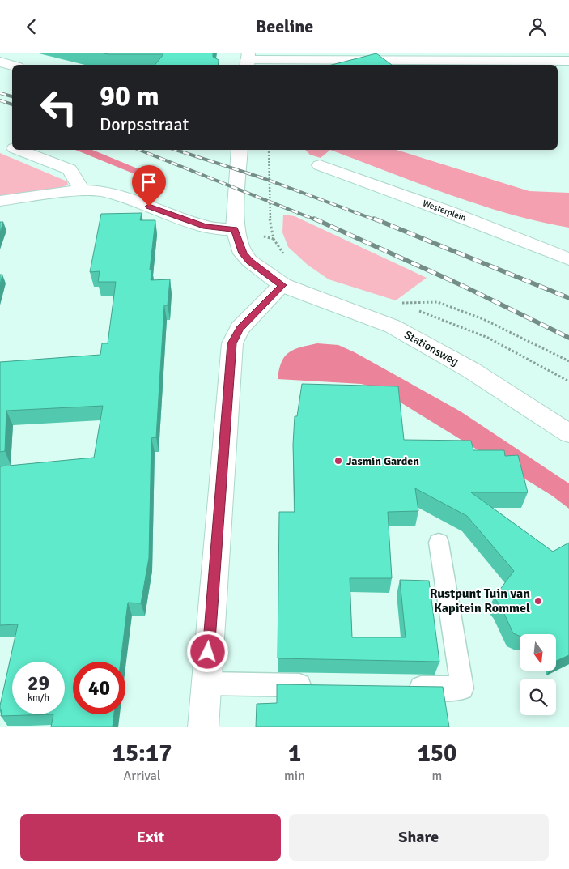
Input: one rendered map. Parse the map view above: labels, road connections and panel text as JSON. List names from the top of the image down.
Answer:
{
  "streets": {
    "street": ["Westerplein", "Stationsweg"]
  },
  "places": ["Jasmin Garden", "Rustpunt Tuin van Kapitein Rommel"],
  "north": "bottom",
  "page": {
    "header": "Beeline",
    "turn": ["90 m", "Dorpsstraat"],
    "speed": "29 km/h",
    "limit": "40",
    "eta": [
      "15:17",
      "Arrival",
      "1",
      "min",
      "150",
      "m"
    ],
    "buttons": ["Exit", "Share"]
  }
}
